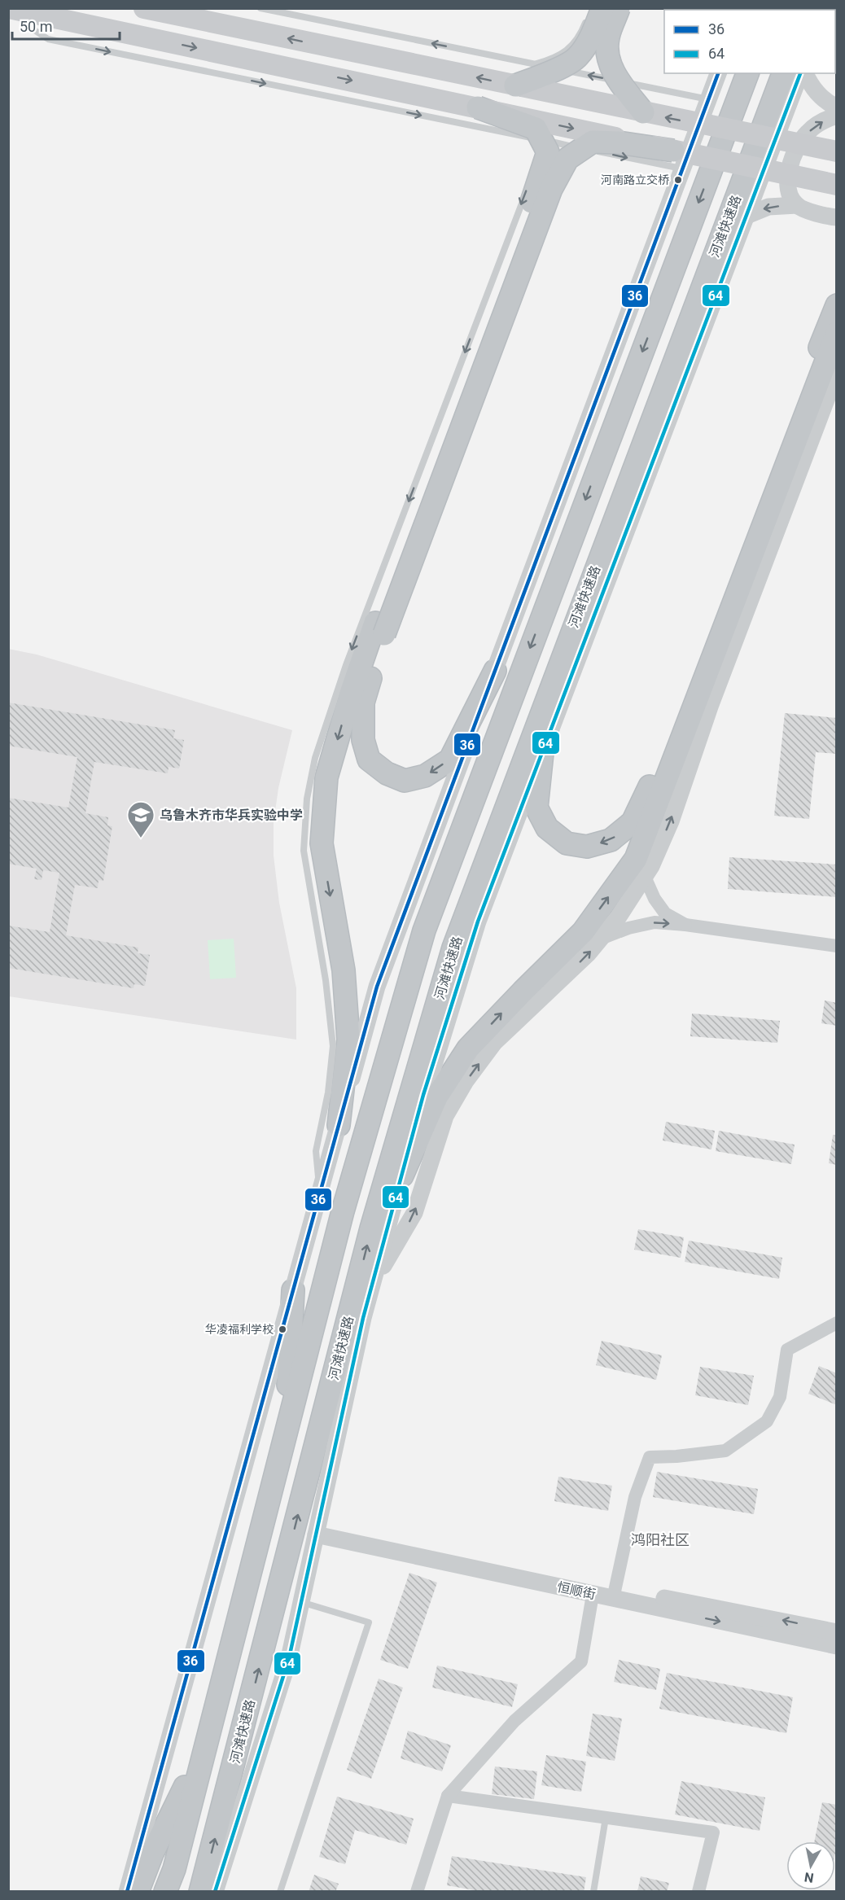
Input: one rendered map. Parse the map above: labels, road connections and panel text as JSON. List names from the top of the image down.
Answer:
{
  "streets": {
    "highway": ["河滩快速路"],
    "street": ["恒顺街"]
  },
  "districts": ["鸿阳社区"],
  "places": {
    "other": ["河南路立交桥", "华凌福利学校"],
    "school or university": ["乌鲁木齐市华兵实验中学"]
  },
  "lines": ["transit line 36", "transit line 64"],
  "legend": ["36", "64"],
  "scale_bar": "50 m",
  "north": "bottom"
}
